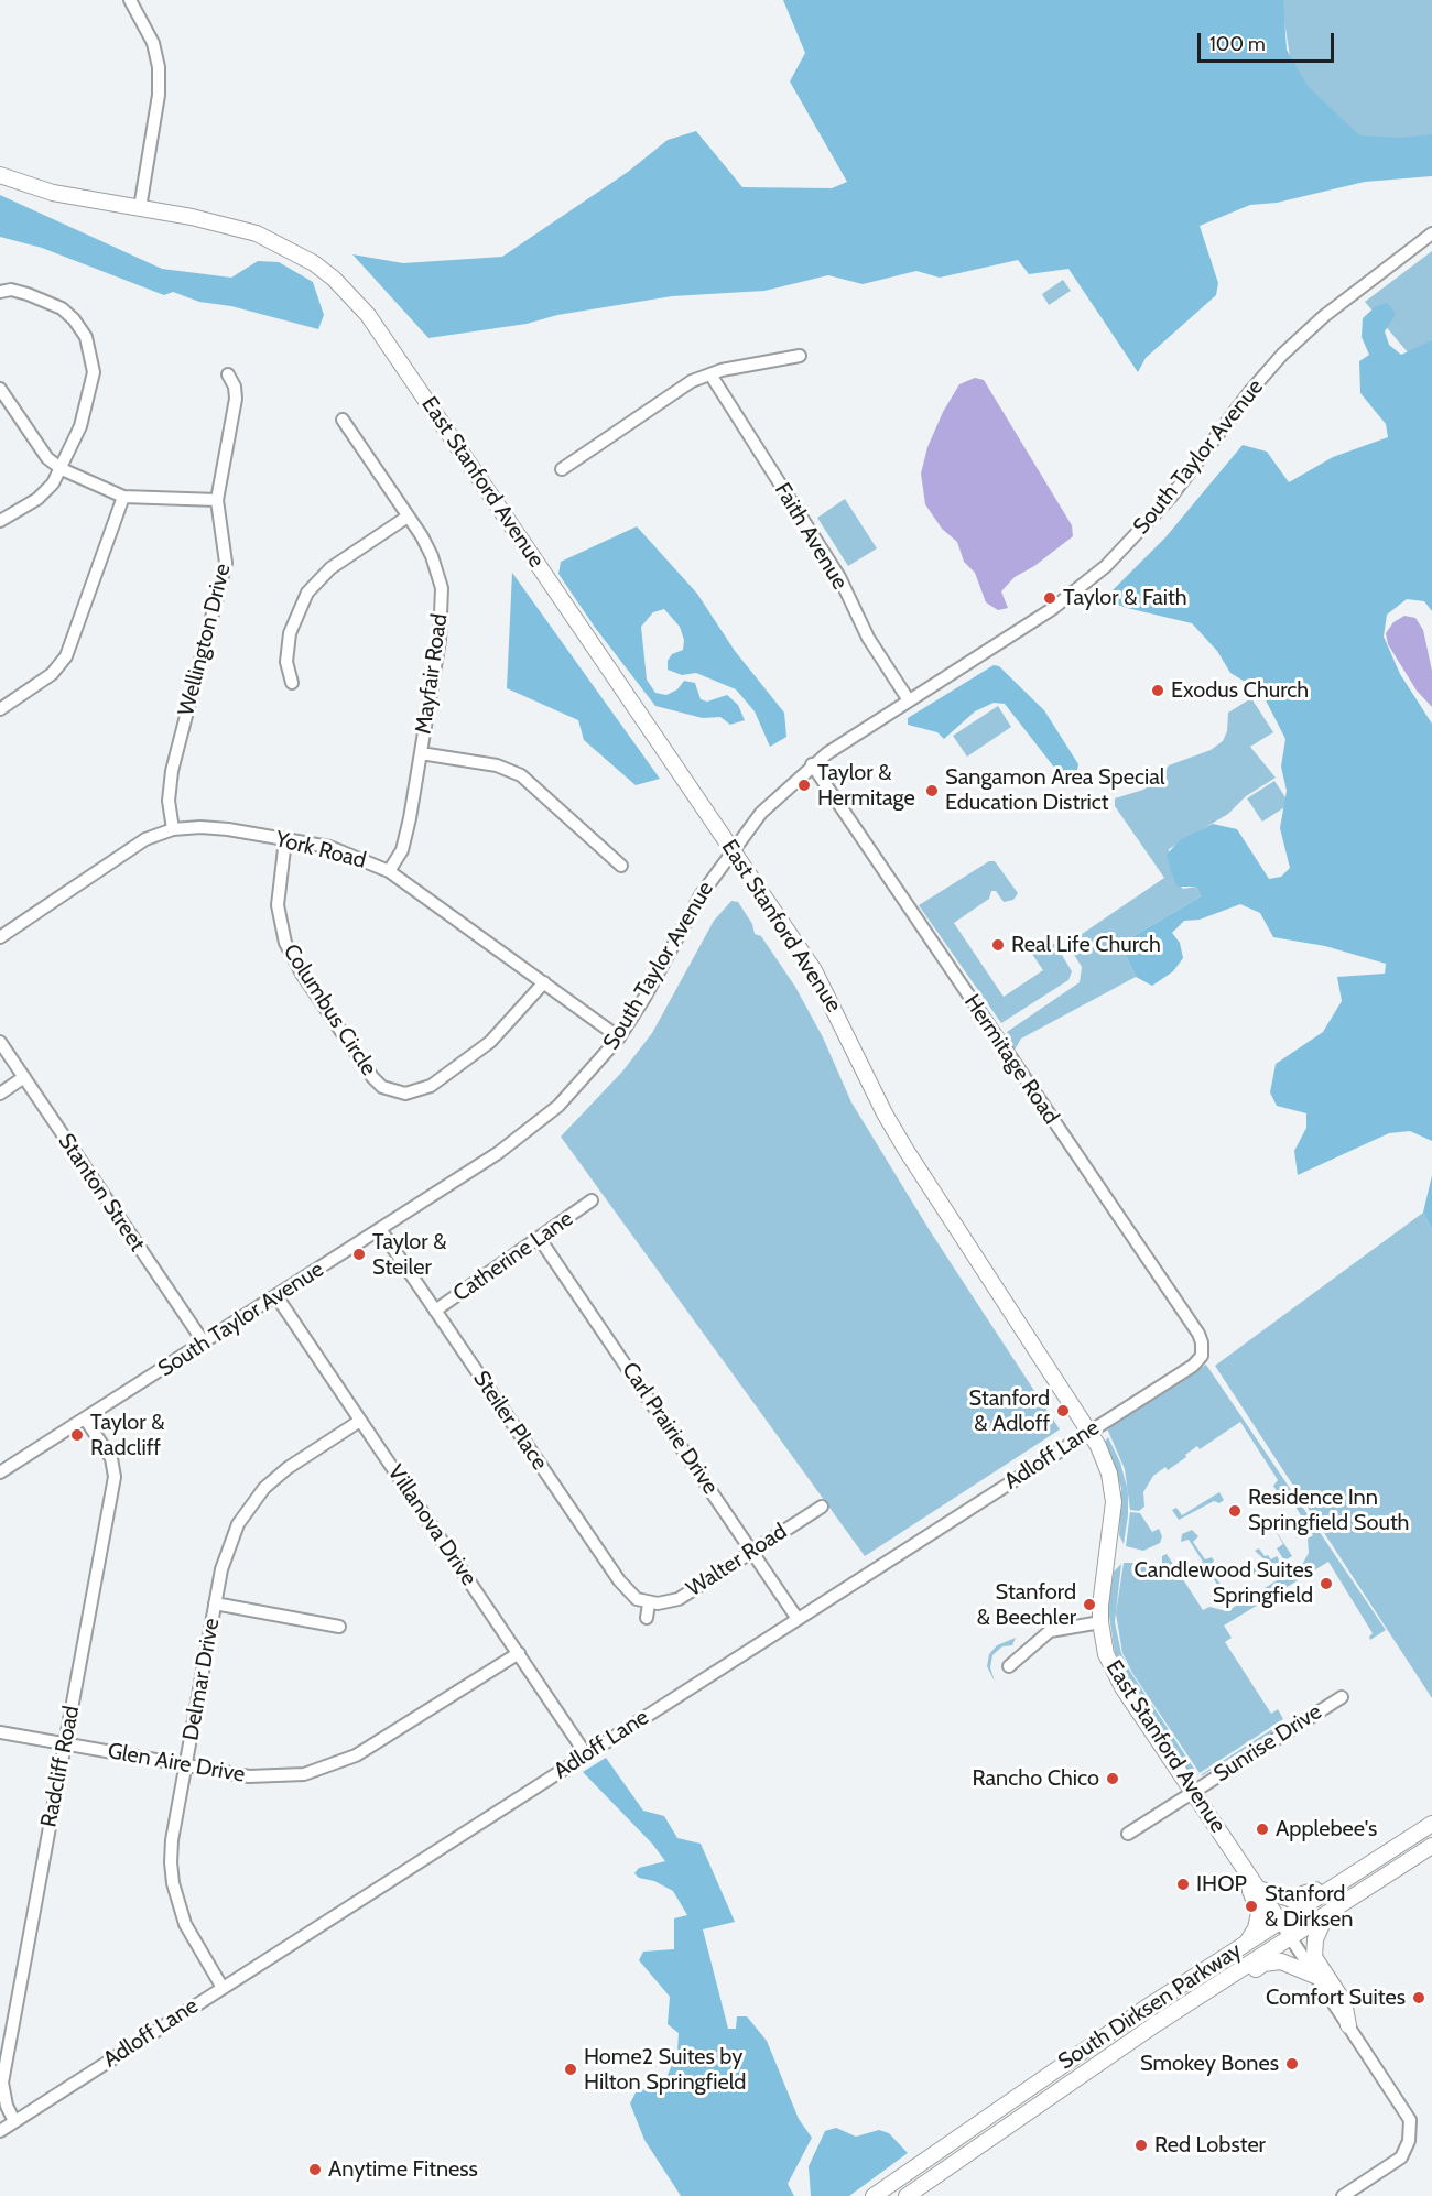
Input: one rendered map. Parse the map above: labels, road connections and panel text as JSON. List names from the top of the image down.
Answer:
{
  "streets": {
    "main road": ["East Stanford Avenue", "South Dirksen Parkway"],
    "street": [
      "South Taylor Avenue",
      "Faith Avenue",
      "Wellington Drive",
      "Mayfair Road",
      "York Road",
      "Columbus Circle",
      "Hermitage Road",
      "Stanton Street",
      "Catherine Lane",
      "Steiler Place",
      "Carl Prairie Drive",
      "Adloff Lane",
      "Villanova Drive",
      "Walter Road",
      "Delmar Drive",
      "Sunrise Drive",
      "Glen Aire Drive",
      "Radcliff Road"
    ]
  },
  "crossings": [
    ["South Taylor Avenue", "East Stanford Avenue"],
    ["South Taylor Avenue", "Faith Avenue"],
    ["South Taylor Avenue", "York Road"],
    ["South Taylor Avenue", "Hermitage Road"],
    ["South Taylor Avenue", "Stanton Street"],
    ["South Taylor Avenue", "Steiler Place"],
    ["South Taylor Avenue", "Villanova Drive"],
    ["South Taylor Avenue", "Radcliff Road"],
    ["East Stanford Avenue", "Adloff Lane"],
    ["East Stanford Avenue", "Sunrise Drive"],
    ["East Stanford Avenue", "South Dirksen Parkway"],
    ["Wellington Drive", "York Road"],
    ["Mayfair Road", "York Road"],
    ["York Road", "Columbus Circle"],
    ["Hermitage Road", "Adloff Lane"],
    ["Catherine Lane", "Steiler Place"],
    ["Catherine Lane", "Carl Prairie Drive"],
    ["Steiler Place", "Walter Road"],
    ["Carl Prairie Drive", "Adloff Lane"],
    ["Carl Prairie Drive", "Walter Road"],
    ["Adloff Lane", "Villanova Drive"],
    ["Adloff Lane", "Delmar Drive"],
    ["Adloff Lane", "Radcliff Road"],
    ["Villanova Drive", "Delmar Drive"],
    ["Villanova Drive", "Glen Aire Drive"],
    ["Delmar Drive", "Glen Aire Drive"],
    ["Glen Aire Drive", "Radcliff Road"]
  ],
  "places": [
    "Taylor & Faith",
    "Exodus Church",
    "Taylor & Hermitage",
    "Sangamon Area Special Education District",
    "Real Life Church",
    "Taylor & Steiler",
    "Stanford & Adloff",
    "Taylor & Radcliff",
    "Residence Inn Springfield South",
    "Candlewood Suites Springfield",
    "Stanford & Beechler",
    "Rancho Chico",
    "Applebee's",
    "IHOP",
    "Stanford & Dirksen",
    "Comfort Suites",
    "Smokey Bones",
    "Home2 Suites by Hilton Springfield",
    "Red Lobster",
    "Anytime Fitness"
  ],
  "scale_bar": "100 m"
}
